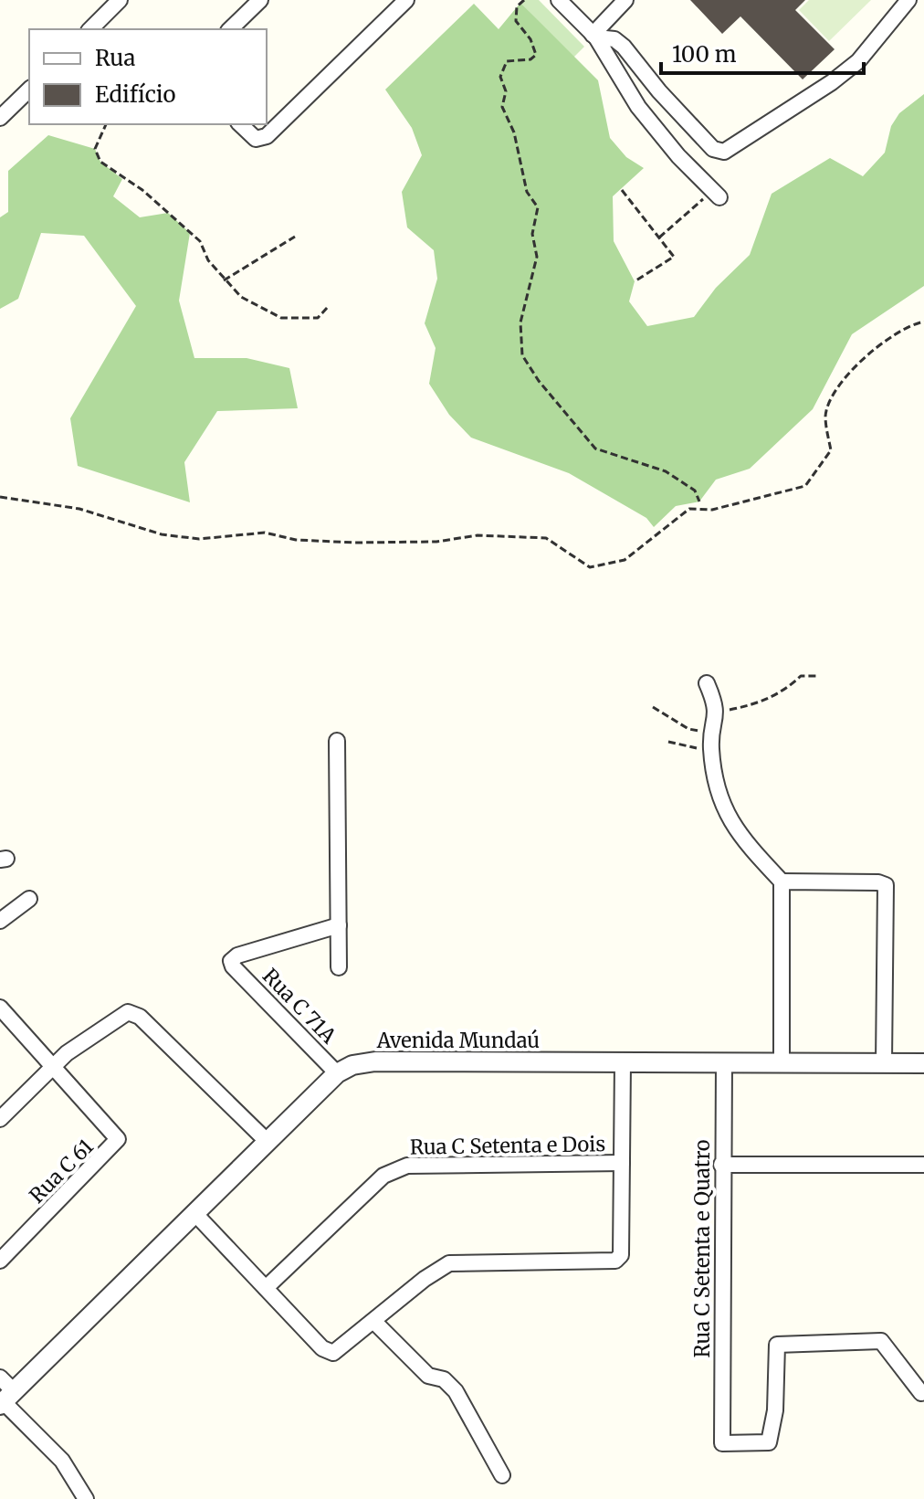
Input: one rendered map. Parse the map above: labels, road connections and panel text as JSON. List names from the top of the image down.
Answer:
{
  "streets": {
    "street": [
      "Rua C 71A",
      "Avenida Mundaú",
      "Rua C Setenta e Dois",
      "Rua C 61",
      "Rua C Setenta e Quatro"
    ]
  },
  "crossings": [
    ["Rua C 71A", "Avenida Mundaú"],
    ["Avenida Mundaú", "Rua C Setenta e Quatro"]
  ],
  "legend": ["Rua", "Edifício"],
  "scale_bar": "100 m"
}
